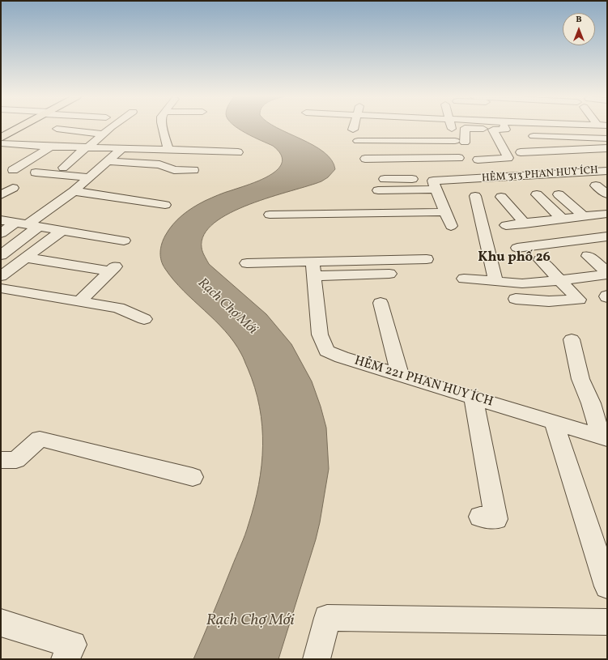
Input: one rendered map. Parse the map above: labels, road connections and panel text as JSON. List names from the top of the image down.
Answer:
{
  "streets": {
    "street": ["HẺM 313 PHAN HUY ÍCH", "HẺM 221 PHAN HUY ÍCH"]
  },
  "districts": ["Khu phố 26"],
  "water": ["Rạch Chợ Mới"],
  "north": "top"
}
